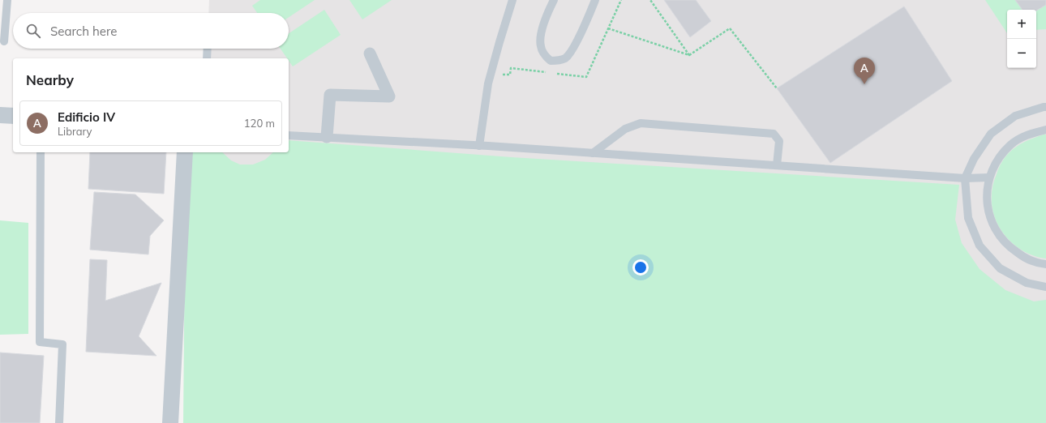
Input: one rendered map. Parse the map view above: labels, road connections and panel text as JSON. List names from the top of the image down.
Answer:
{
  "page": {
    "map_buttons": ["+", "−"],
    "search": "Search here",
    "pins": "A",
    "heading": "Nearby",
    "list": [
      {
        "mark": "A",
        "name": "Edificio IV",
        "note": "Library",
        "value": "120 m"
      }
    ]
  }
}
